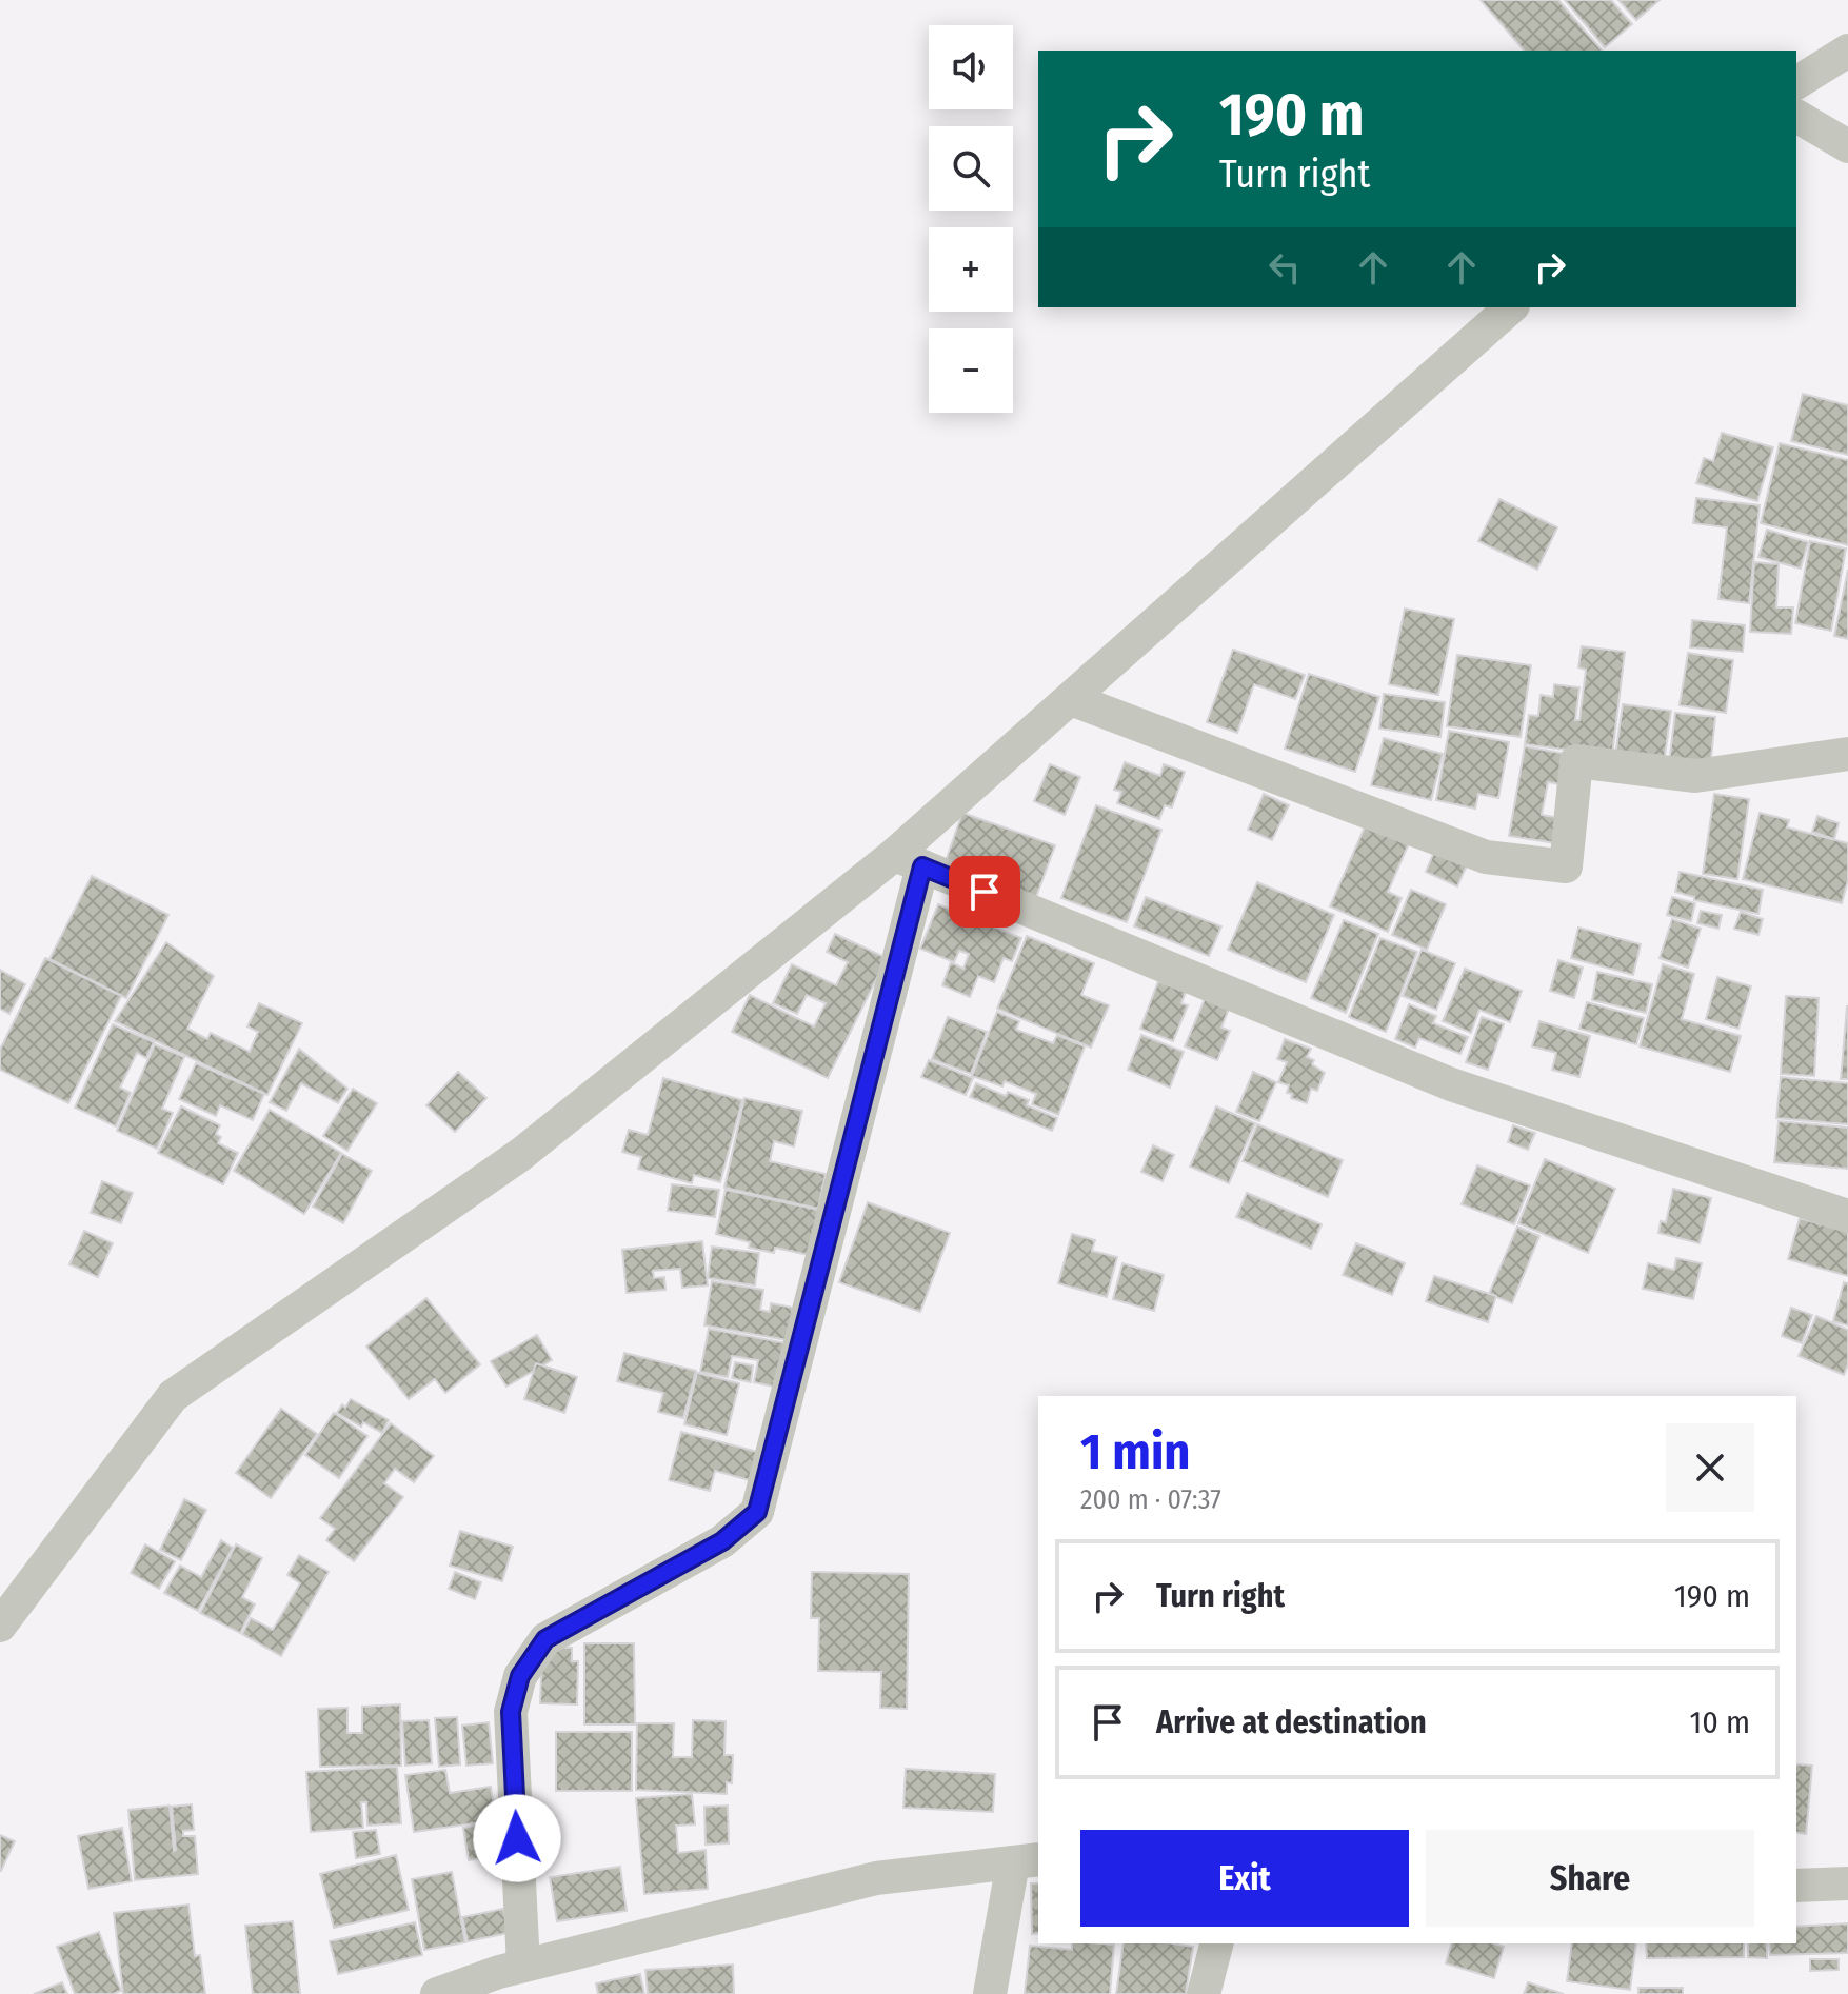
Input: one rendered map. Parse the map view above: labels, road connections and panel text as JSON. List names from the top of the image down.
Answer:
{
  "page": {
    "map_buttons": ["+", "−"],
    "turn": ["190 m", "Turn right"],
    "heading": ["1 min", "200 m · 07:37"],
    "list": [
      {
        "name": "Turn right",
        "value": "190 m"
      },
      {
        "name": "Arrive at destination",
        "value": "10 m"
      }
    ],
    "buttons": ["Exit", "Share"]
  }
}
